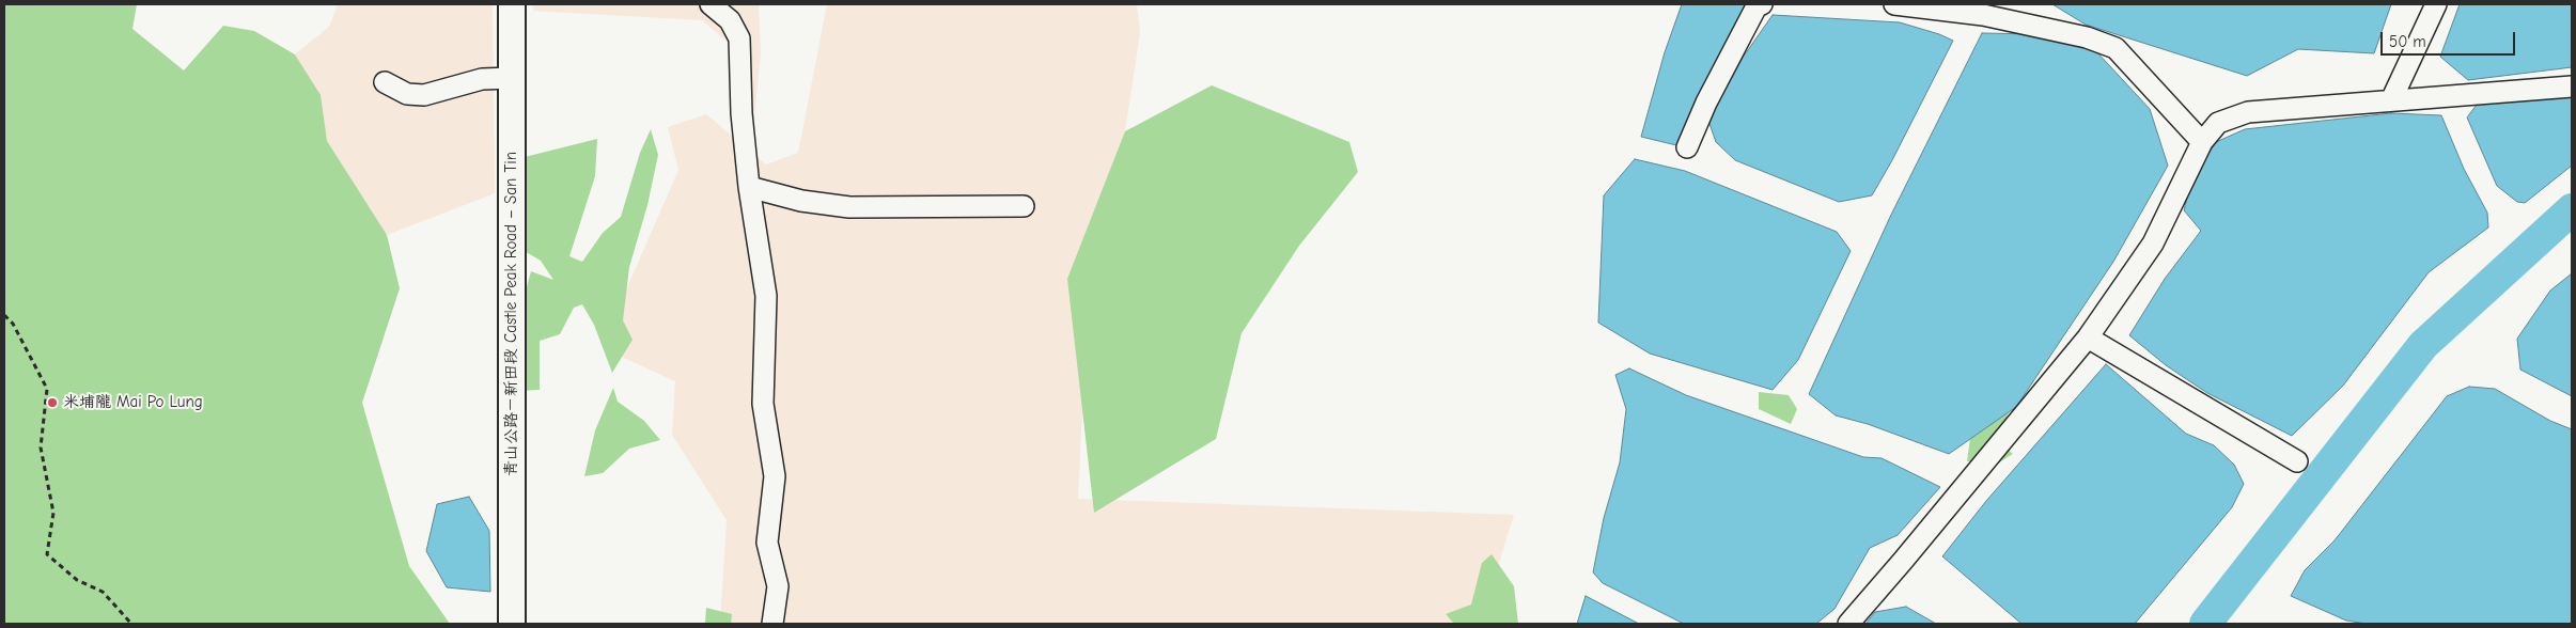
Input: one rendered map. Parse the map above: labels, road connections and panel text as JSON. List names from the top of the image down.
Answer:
{
  "streets": {
    "main road": ["青山公路－新田段 Castle Peak Road – San Tin"]
  },
  "places": ["米埔隴 Mai Po Lung"],
  "scale_bar": "50 m"
}
